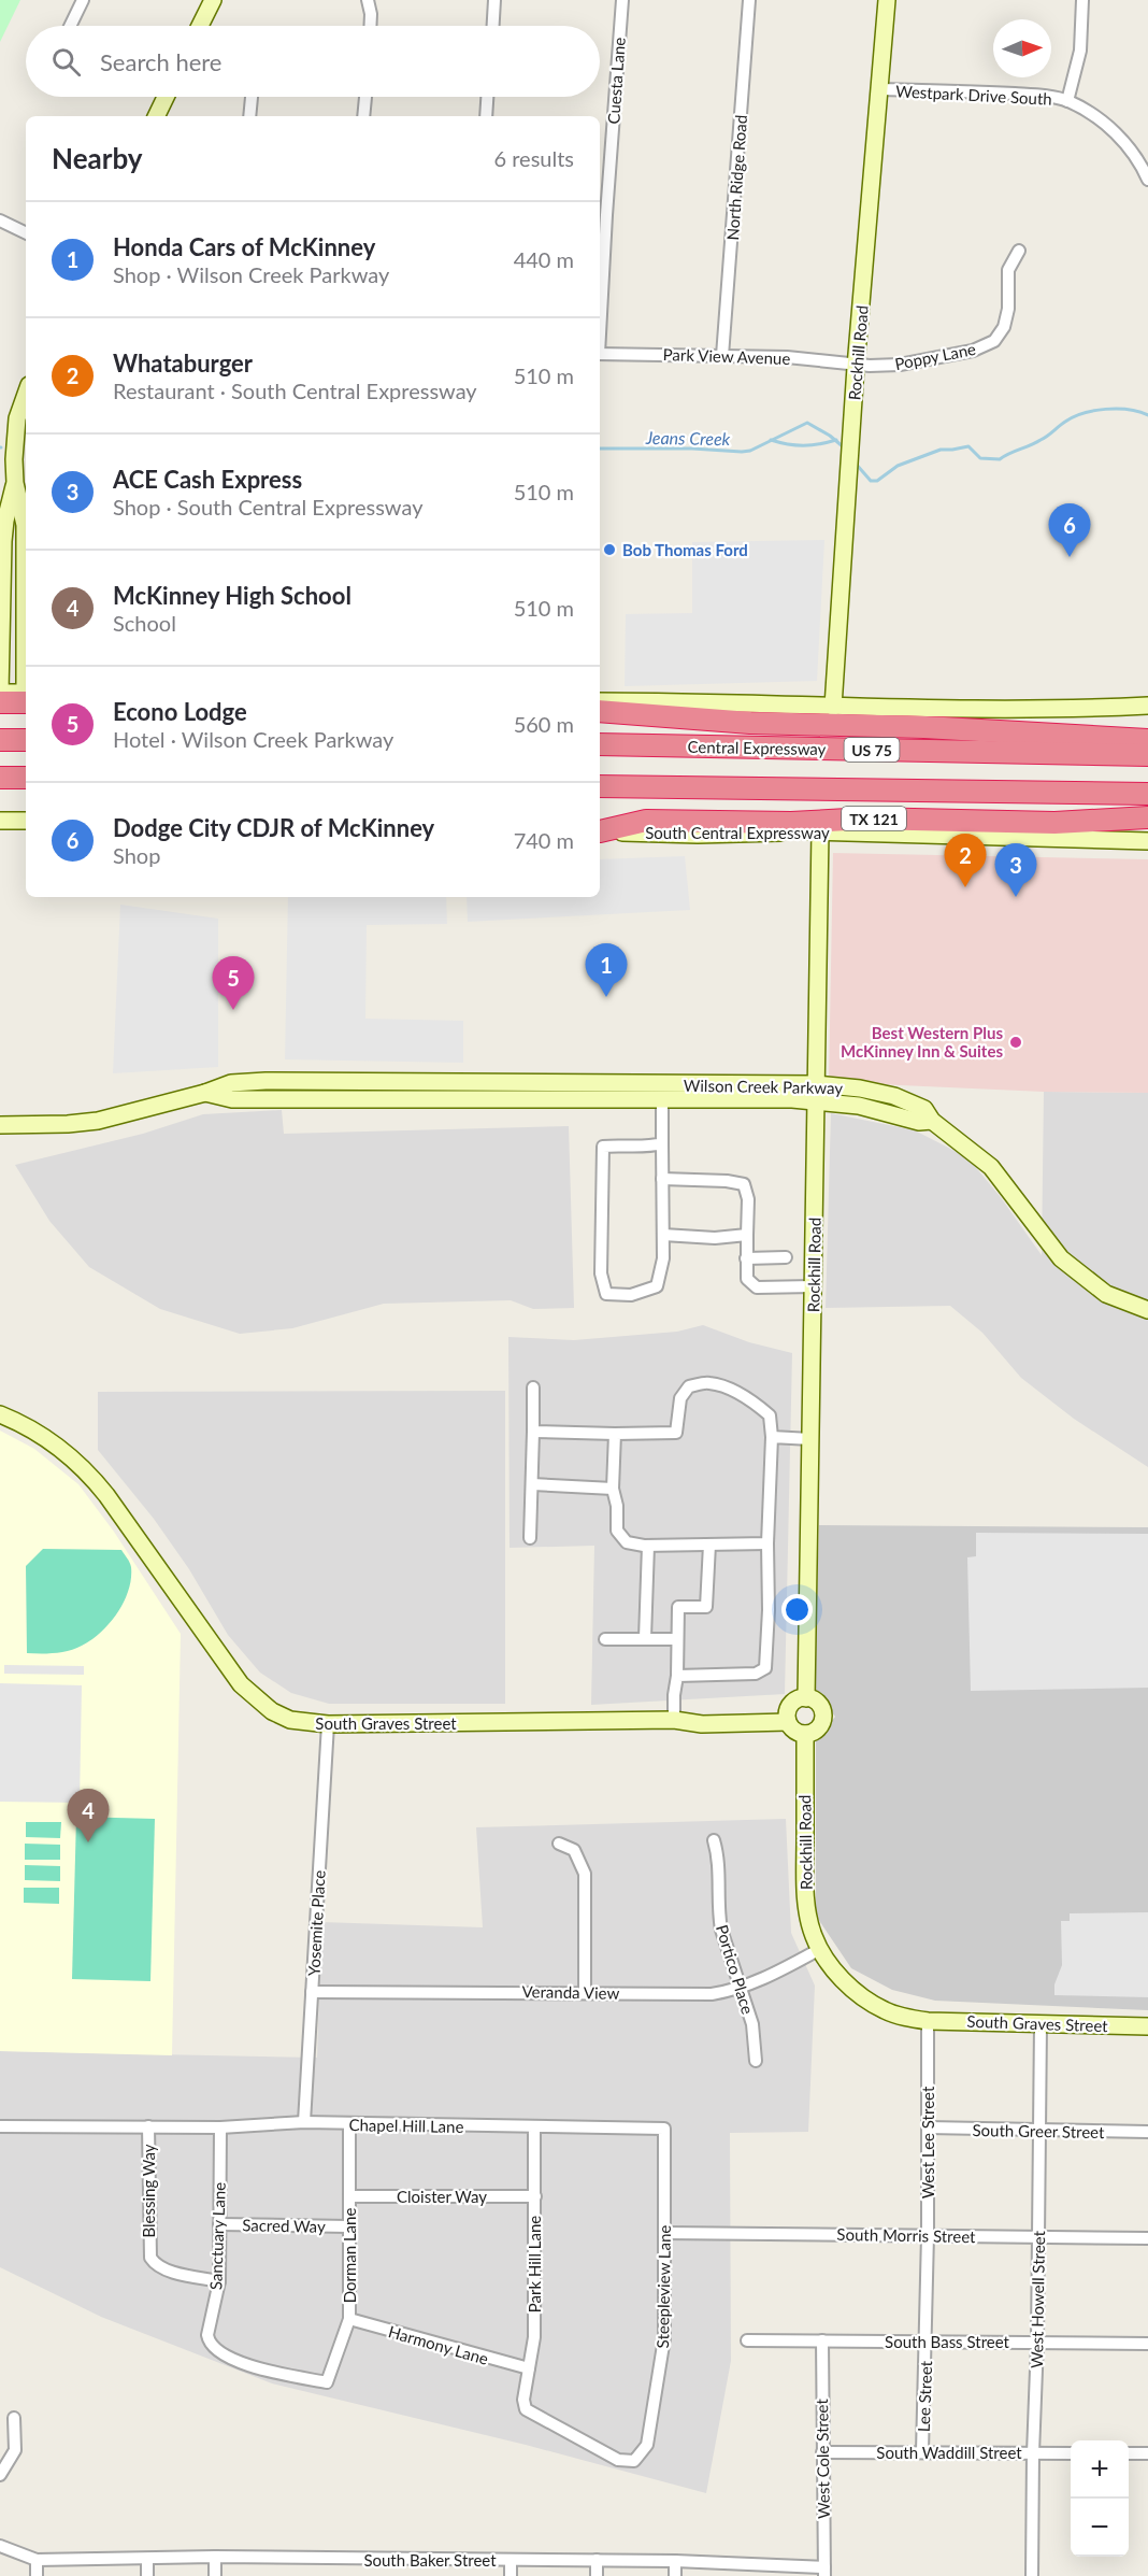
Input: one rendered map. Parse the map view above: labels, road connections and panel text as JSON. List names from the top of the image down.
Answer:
{
  "streets": {
    "highway": ["Central Expressway", "US 75", "TX 121"],
    "street": [
      "Cuesta Lane",
      "Westpark Drive South",
      "North Ridge Road",
      "Rockhill Road",
      "Park View Avenue",
      "Poppy Lane",
      "South Central Expressway",
      "Wilson Creek Parkway",
      "South Graves Street",
      "Yosemite Place",
      "Portico Place",
      "Veranda View",
      "Chapel Hill Lane",
      "South Greer Street",
      "West Lee Street",
      "Blessing Way",
      "Cloister Way",
      "Sacred Way",
      "South Morris Street",
      "Sanctuary Lane",
      "Dorman Lane",
      "Park Hill Lane",
      "Steepleview Lane",
      "West Howell Street",
      "South Bass Street",
      "Harmony Lane",
      "Lee Street",
      "South Waddill Street",
      "West Cole Street",
      "South Baker Street"
    ]
  },
  "crossings": [
    ["Westpark Drive South", "Rockhill Road"],
    ["North Ridge Road", "Park View Avenue"],
    ["Rockhill Road", "Park View Avenue"],
    ["Rockhill Road", "Poppy Lane"],
    ["Rockhill Road", "South Central Expressway"],
    ["Rockhill Road", "Wilson Creek Parkway"],
    ["Rockhill Road", "South Graves Street"],
    ["Rockhill Road", "Veranda View"],
    ["Rockhill Road", "West Lee Street"],
    ["Park View Avenue", "Poppy Lane"],
    ["South Graves Street", "Yosemite Place"],
    ["South Graves Street", "West Lee Street"],
    ["South Graves Street", "West Howell Street"],
    ["Yosemite Place", "Veranda View"],
    ["Yosemite Place", "Chapel Hill Lane"],
    ["Portico Place", "Veranda View"],
    ["Chapel Hill Lane", "Blessing Way"],
    ["Chapel Hill Lane", "Sanctuary Lane"],
    ["Chapel Hill Lane", "Dorman Lane"],
    ["Chapel Hill Lane", "Park Hill Lane"],
    ["Chapel Hill Lane", "Steepleview Lane"],
    ["South Greer Street", "West Lee Street"],
    ["South Greer Street", "West Howell Street"],
    ["West Lee Street", "South Morris Street"],
    ["West Lee Street", "South Bass Street"],
    ["West Lee Street", "Lee Street"],
    ["Blessing Way", "Sanctuary Lane"],
    ["Cloister Way", "Dorman Lane"],
    ["Cloister Way", "Park Hill Lane"],
    ["Sacred Way", "Sanctuary Lane"],
    ["Sacred Way", "Dorman Lane"],
    ["South Morris Street", "Steepleview Lane"],
    ["South Morris Street", "West Howell Street"],
    ["Sanctuary Lane", "Dorman Lane"],
    ["Dorman Lane", "Harmony Lane"],
    ["Park Hill Lane", "Steepleview Lane"],
    ["Park Hill Lane", "Harmony Lane"],
    ["West Howell Street", "South Bass Street"],
    ["West Howell Street", "South Waddill Street"],
    ["South Bass Street", "Lee Street"],
    ["South Bass Street", "West Cole Street"],
    ["Lee Street", "South Waddill Street"],
    ["South Waddill Street", "West Cole Street"],
    ["West Cole Street", "South Baker Street"]
  ],
  "water": ["Jeans Creek"],
  "places": ["Bob Thomas Ford", "Best Western Plus McKinney Inn & Suites"],
  "north": "right",
  "page": {
    "search": "Search here",
    "heading": ["Nearby", "6 results"],
    "list": [
      {
        "mark": "1",
        "name": "Honda Cars of McKinney",
        "note": "Shop · Wilson Creek Parkway",
        "value": "440 m"
      },
      {
        "mark": "2",
        "name": "Whataburger",
        "note": "Restaurant · South Central Expressway",
        "value": "510 m"
      },
      {
        "mark": "3",
        "name": "ACE Cash Express",
        "note": "Shop · South Central Expressway",
        "value": "510 m"
      },
      {
        "mark": "4",
        "name": "McKinney High School",
        "note": "School",
        "value": "510 m"
      },
      {
        "mark": "5",
        "name": "Econo Lodge",
        "note": "Hotel · Wilson Creek Parkway",
        "value": "560 m"
      },
      {
        "mark": "6",
        "name": "Dodge City CDJR of McKinney",
        "note": "Shop",
        "value": "740 m"
      }
    ],
    "pins": [
      "6",
      "2",
      "3",
      "1",
      "5",
      "4"
    ],
    "map_buttons": ["+", "−"]
  }
}
